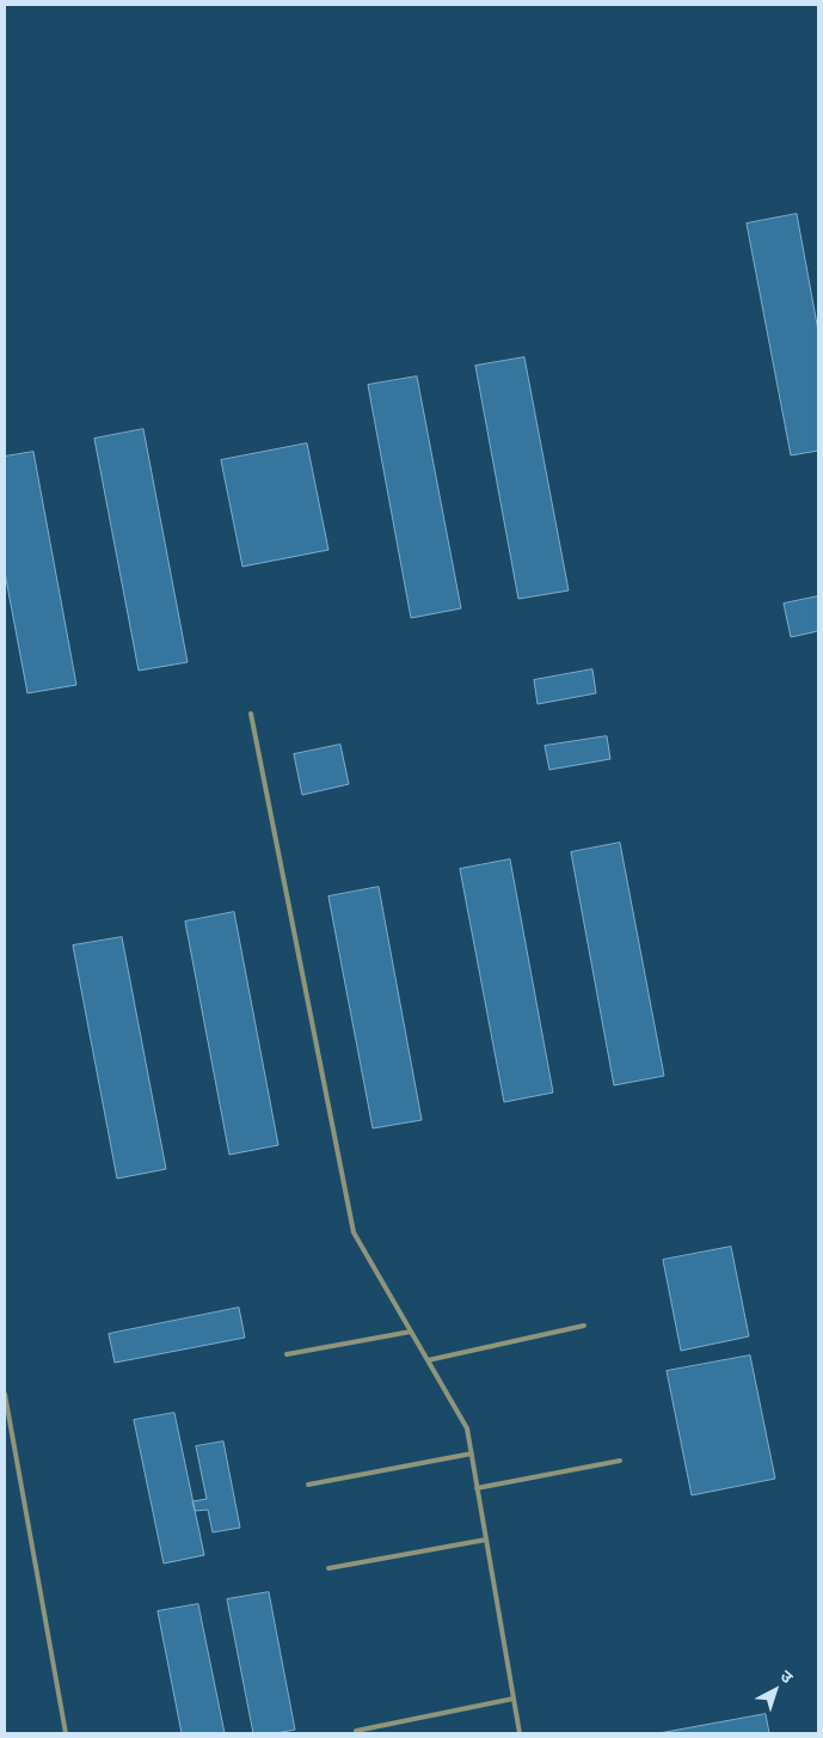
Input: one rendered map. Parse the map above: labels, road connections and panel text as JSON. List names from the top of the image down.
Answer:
{
  "north": "top right"
}
